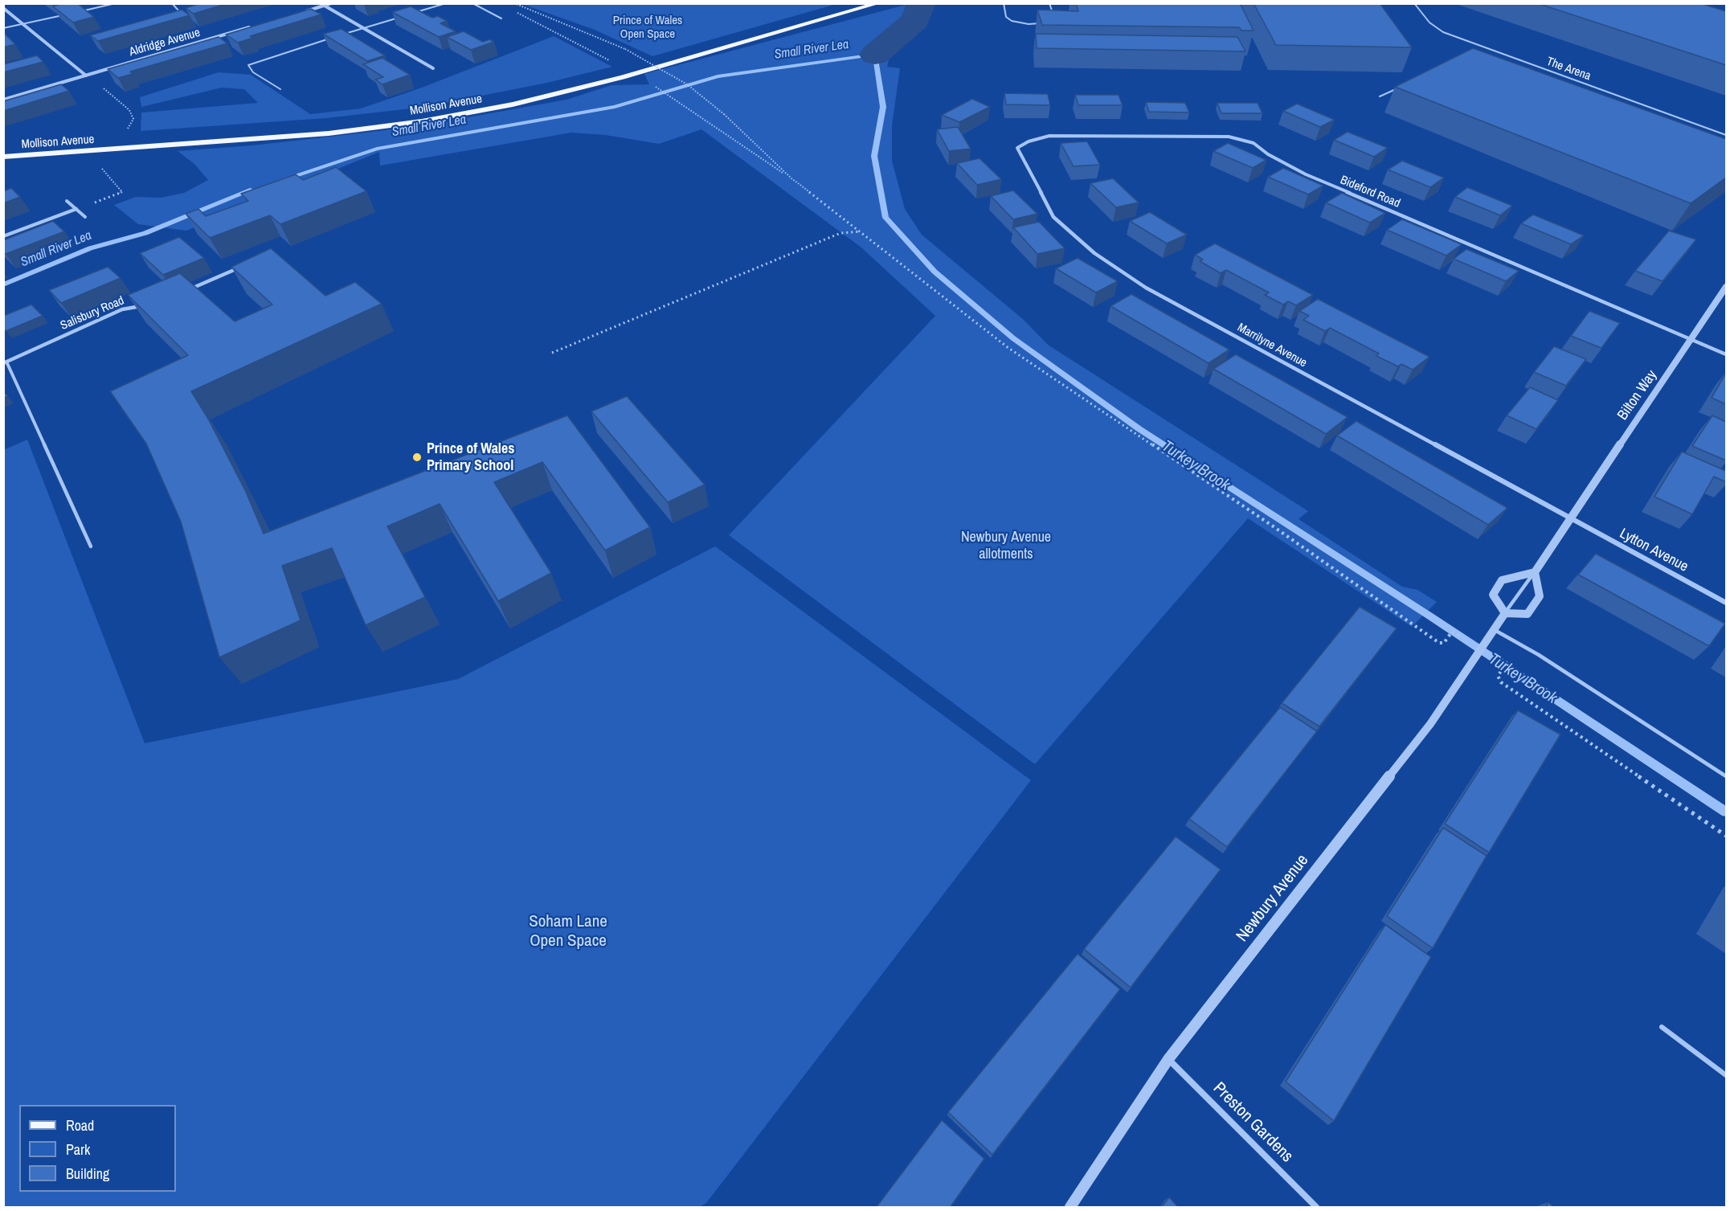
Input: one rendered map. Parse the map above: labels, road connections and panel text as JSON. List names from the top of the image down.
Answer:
{
  "streets": {
    "main road": ["Mollison Avenue"],
    "street": [
      "Aldridge Avenue",
      "Bideford Road",
      "Salisbury Road",
      "Marrilyne Avenue",
      "Bilton Way",
      "Lytton Avenue",
      "Newbury Avenue",
      "Preston Gardens"
    ],
    "lane": ["The Arena"]
  },
  "crossings": [
    ["Bideford Road", "Marrilyne Avenue"],
    ["Bideford Road", "Bilton Way"],
    ["Marrilyne Avenue", "Bilton Way"],
    ["Marrilyne Avenue", "Lytton Avenue"],
    ["Marrilyne Avenue", "Newbury Avenue"],
    ["Bilton Way", "Lytton Avenue"],
    ["Bilton Way", "Newbury Avenue"],
    ["Lytton Avenue", "Newbury Avenue"],
    ["Newbury Avenue", "Preston Gardens"]
  ],
  "water": ["Small River Lea", "Turkey Brook"],
  "parks": ["Prince of Wales Open Space", "Newbury Avenue allotments", "Soham Lane Open Space"],
  "places": ["Prince of Wales Primary School"],
  "legend": ["Road", "Park", "Building"]
}
